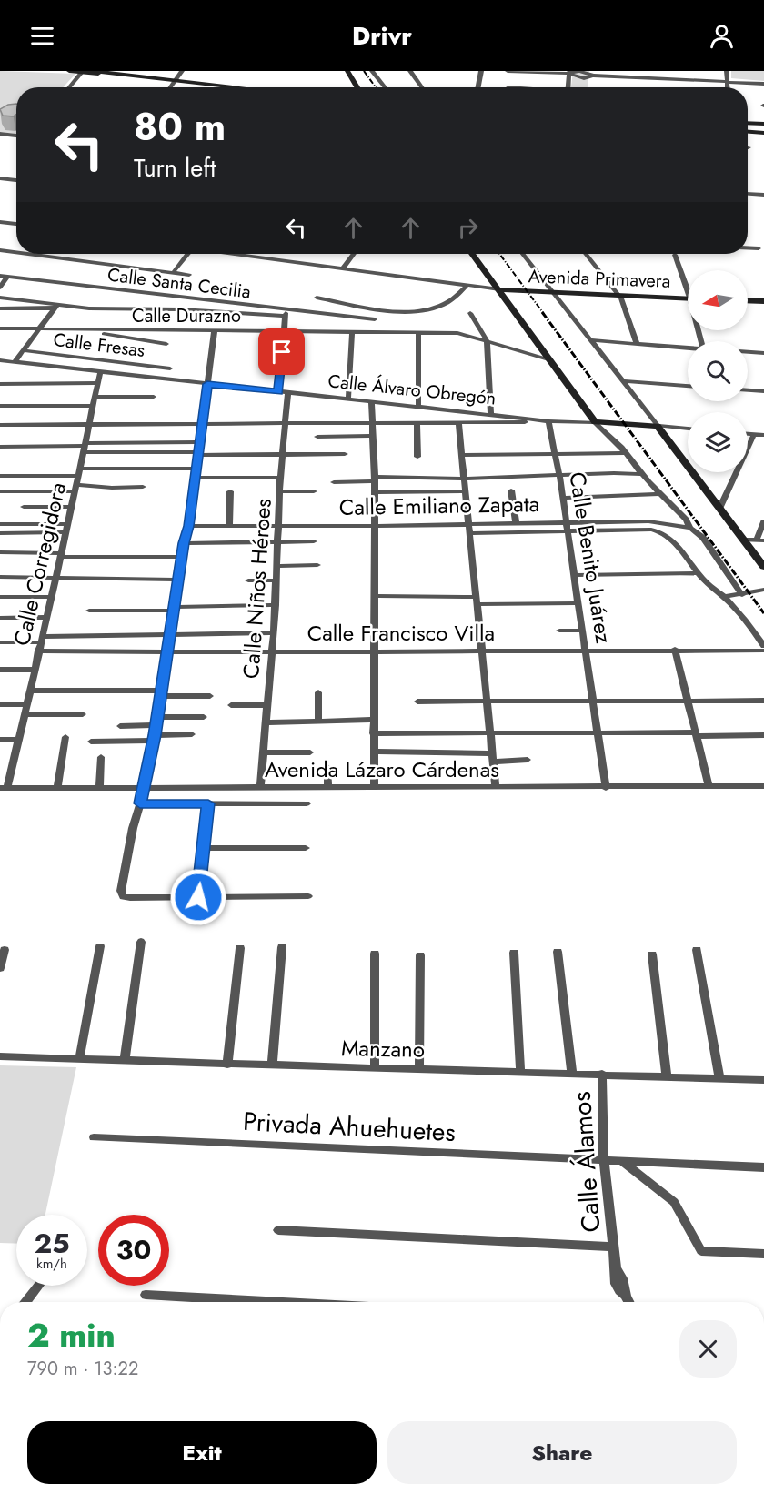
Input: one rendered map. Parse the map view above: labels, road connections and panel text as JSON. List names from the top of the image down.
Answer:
{
  "streets": {
    "street": [
      "Avenida Primavera",
      "Calle Santa Cecilia",
      "Calle Durazno",
      "Calle Fresas",
      "Calle Álvaro Obregón",
      "Calle Emiliano Zapata",
      "Calle Benito Juárez",
      "Calle Corregidora",
      "Calle Niños Héroes",
      "Calle Francisco Villa",
      "Avenida Lázaro Cárdenas",
      "Manzano",
      "Privada Ahuehuetes",
      "Calle Álamos"
    ]
  },
  "crossings": [
    ["Calle Álvaro Obregón", "Calle Benito Juárez"],
    ["Calle Álvaro Obregón", "Calle Corregidora"],
    ["Calle Álvaro Obregón", "Calle Niños Héroes"],
    ["Calle Emiliano Zapata", "Calle Benito Juárez"],
    ["Calle Emiliano Zapata", "Calle Niños Héroes"],
    ["Calle Benito Juárez", "Calle Francisco Villa"],
    ["Calle Benito Juárez", "Avenida Lázaro Cárdenas"],
    ["Calle Corregidora", "Calle Francisco Villa"],
    ["Calle Corregidora", "Avenida Lázaro Cárdenas"],
    ["Calle Niños Héroes", "Calle Francisco Villa"],
    ["Calle Niños Héroes", "Avenida Lázaro Cárdenas"],
    ["Manzano", "Calle Álamos"],
    ["Privada Ahuehuetes", "Calle Álamos"]
  ],
  "north": "left",
  "page": {
    "header": "Drivr",
    "turn": ["80 m", "Turn left"],
    "speed": "25 km/h",
    "limit": "30",
    "heading": ["2 min", "790 m · 13:22"],
    "buttons": ["Exit", "Share"]
  }
}
